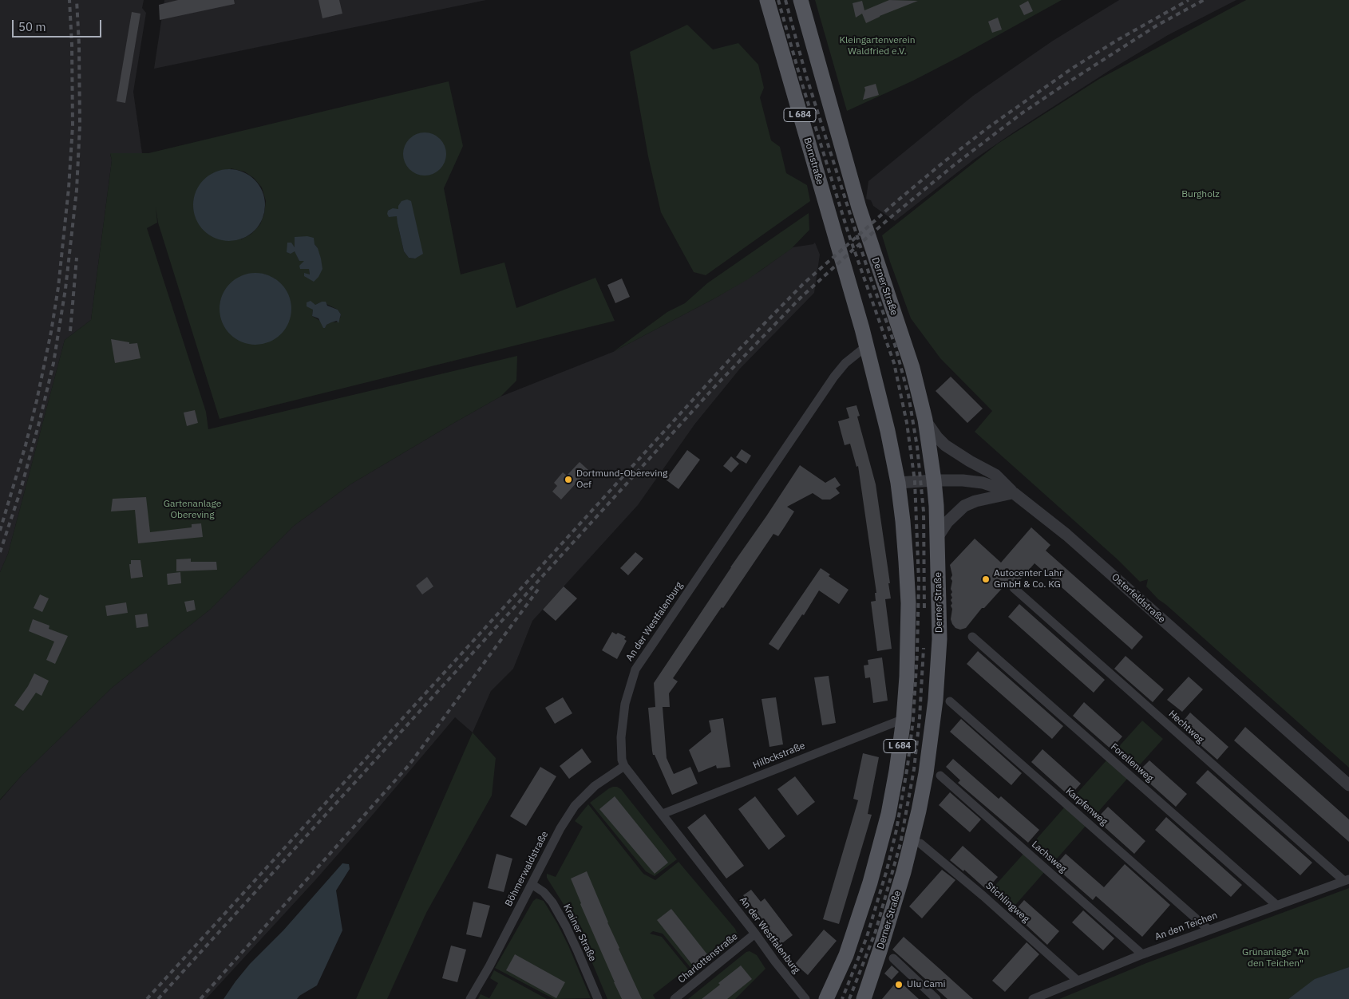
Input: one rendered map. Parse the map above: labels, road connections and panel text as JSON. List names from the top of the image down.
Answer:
{
  "streets": {
    "main road": ["L 684", "Bornstraße", "Derner Straße"],
    "street": [
      "Osterfeldstraße",
      "An der Westfalenburg",
      "Hechtweg",
      "Hilbckstraße",
      "Forellenweg",
      "Karpfenweg",
      "Lachsweg",
      "Böhmerwaldstraße",
      "Stichlingweg",
      "An den Teichen",
      "Krainer Straße",
      "Charlottenstraße"
    ]
  },
  "crossings": [
    ["L 684", "Bornstraße"],
    ["L 684", "Osterfeldstraße"],
    ["L 684", "An der Westfalenburg"],
    ["L 684", "Hilbckstraße"],
    ["Bornstraße", "An der Westfalenburg"],
    ["Derner Straße", "Osterfeldstraße"],
    ["An der Westfalenburg", "Hilbckstraße"],
    ["An der Westfalenburg", "Böhmerwaldstraße"],
    ["An der Westfalenburg", "Charlottenstraße"],
    ["Hechtweg", "An den Teichen"],
    ["Forellenweg", "An den Teichen"],
    ["Karpfenweg", "An den Teichen"],
    ["Lachsweg", "An den Teichen"],
    ["Böhmerwaldstraße", "Krainer Straße"],
    ["Stichlingweg", "An den Teichen"]
  ],
  "parks": [
    "Kleingartenverein Waldfried e.V.",
    "Burgholz",
    "Gartenanlage Obereving",
    "Grünanlage \"An den Teichen\""
  ],
  "places": ["Dortmund-Obereving Oef", "Autocenter Lahr GmbH & Co. KG", "Ulu Cami"],
  "scale_bar": "50 m"
}
